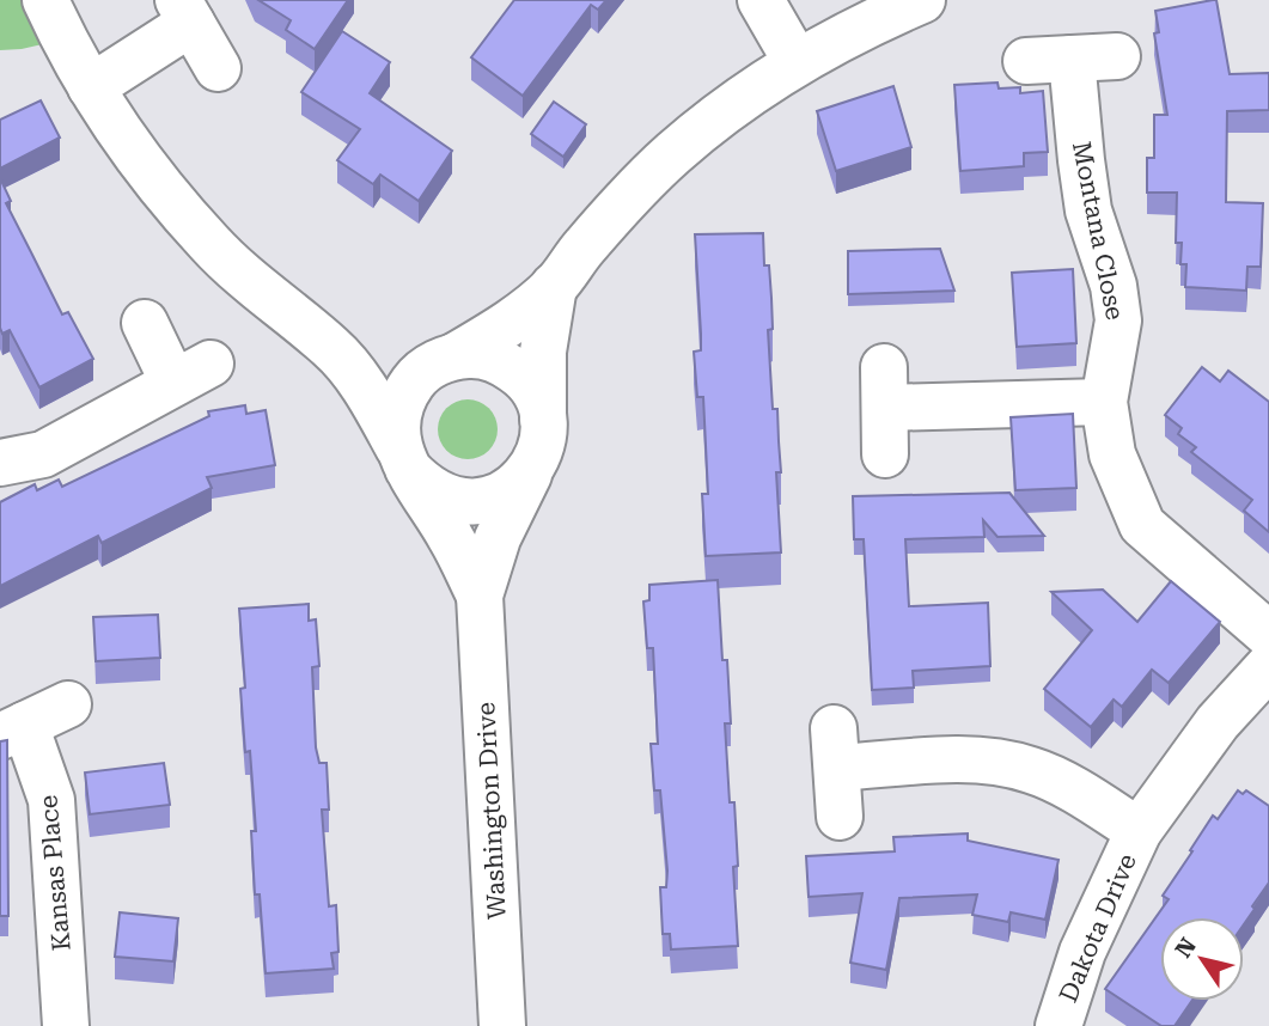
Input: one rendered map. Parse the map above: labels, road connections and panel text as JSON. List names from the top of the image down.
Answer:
{
  "streets": {
    "street": [
      "Montana Close",
      "Washington Drive",
      "Kansas Place",
      "Dakota Drive"
    ]
  },
  "north": "top left"
}
